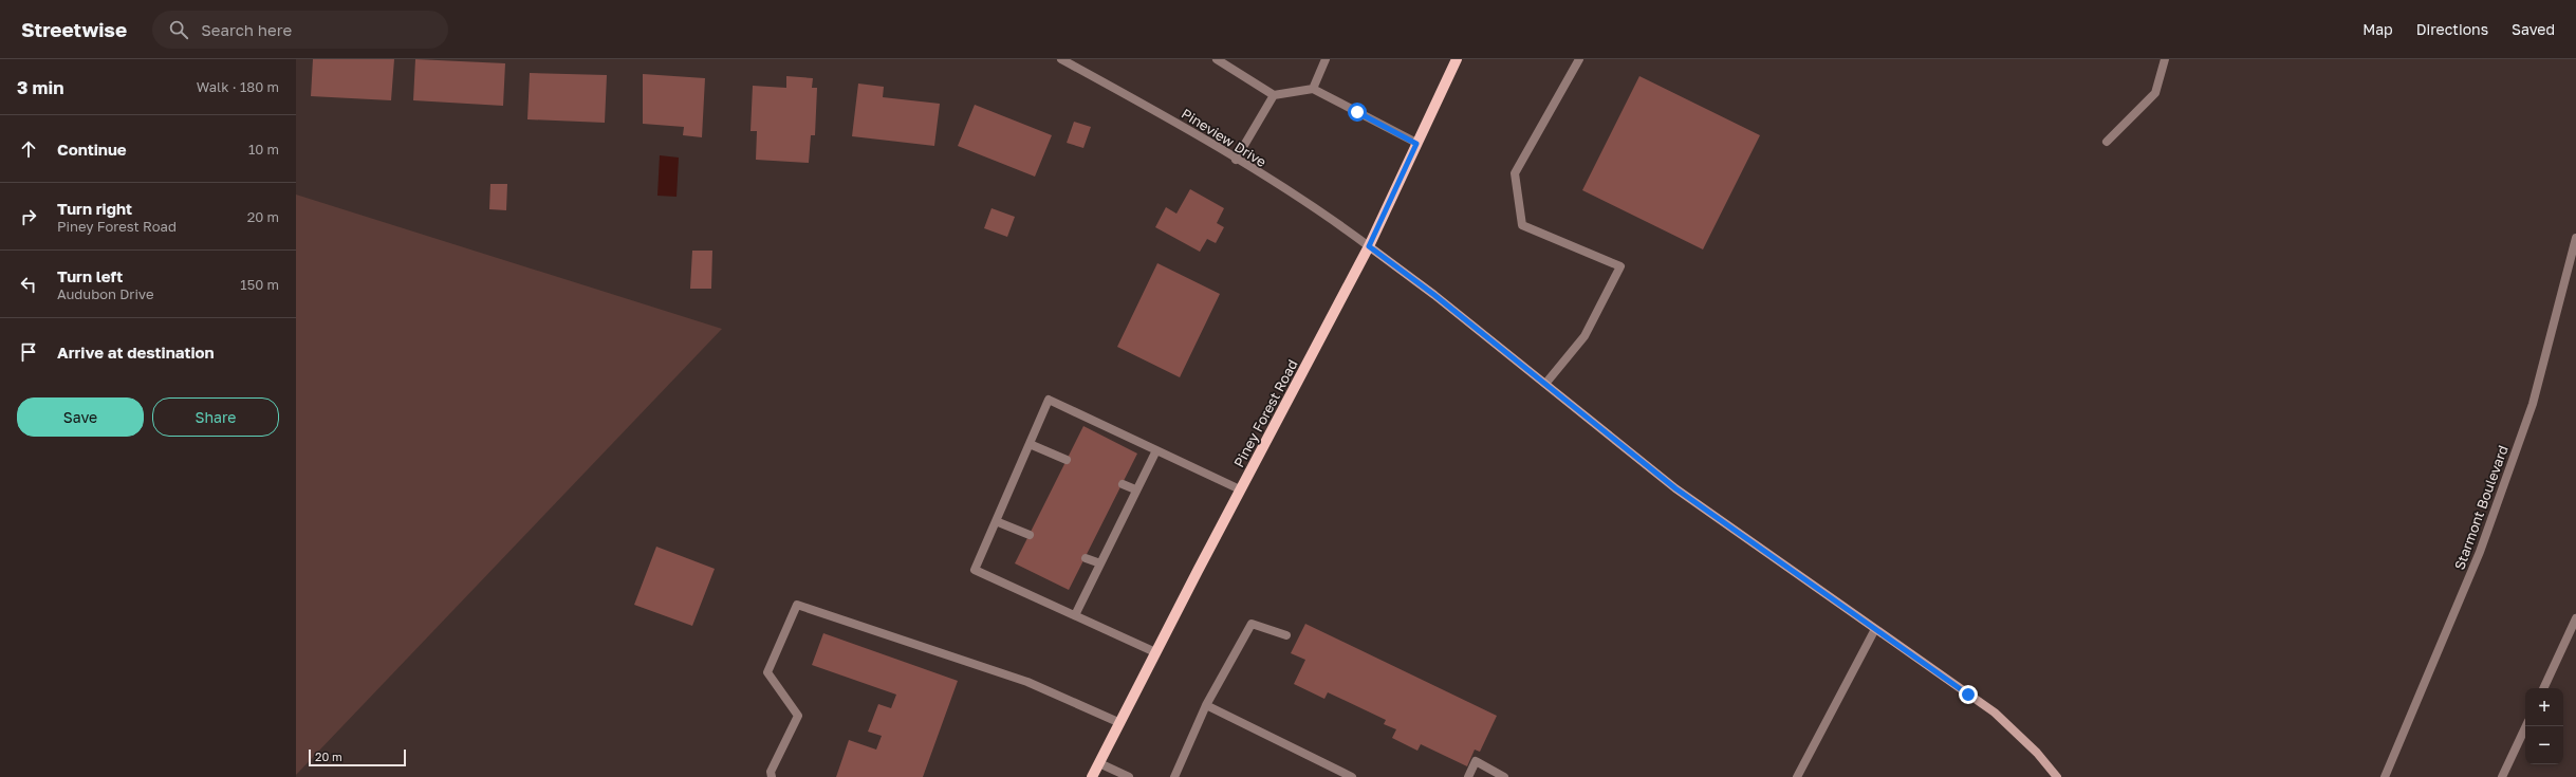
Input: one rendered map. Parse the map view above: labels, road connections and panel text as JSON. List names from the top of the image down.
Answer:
{
  "streets": {
    "main road": ["Piney Forest Road"],
    "street": ["Pineview Drive", "Starmont Boulevard"]
  },
  "crossings": [
    ["Pineview Drive", "Piney Forest Road"]
  ],
  "scale_bar": "20 m",
  "page": {
    "header": "Streetwise",
    "search": "Search here",
    "nav": ["Map", "Directions", "Saved"],
    "heading": ["3 min", "Walk · 180 m"],
    "list": [
      ["Continue", "10 m"],
      ["Turn right", "Piney Forest Road", "20 m"],
      ["Turn left", "Audubon Drive", "150 m"],
      "Arrive at destination"
    ],
    "buttons": ["Save", "Share"],
    "map_buttons": ["+", "−"],
    "scale": "20 m"
  }
}
